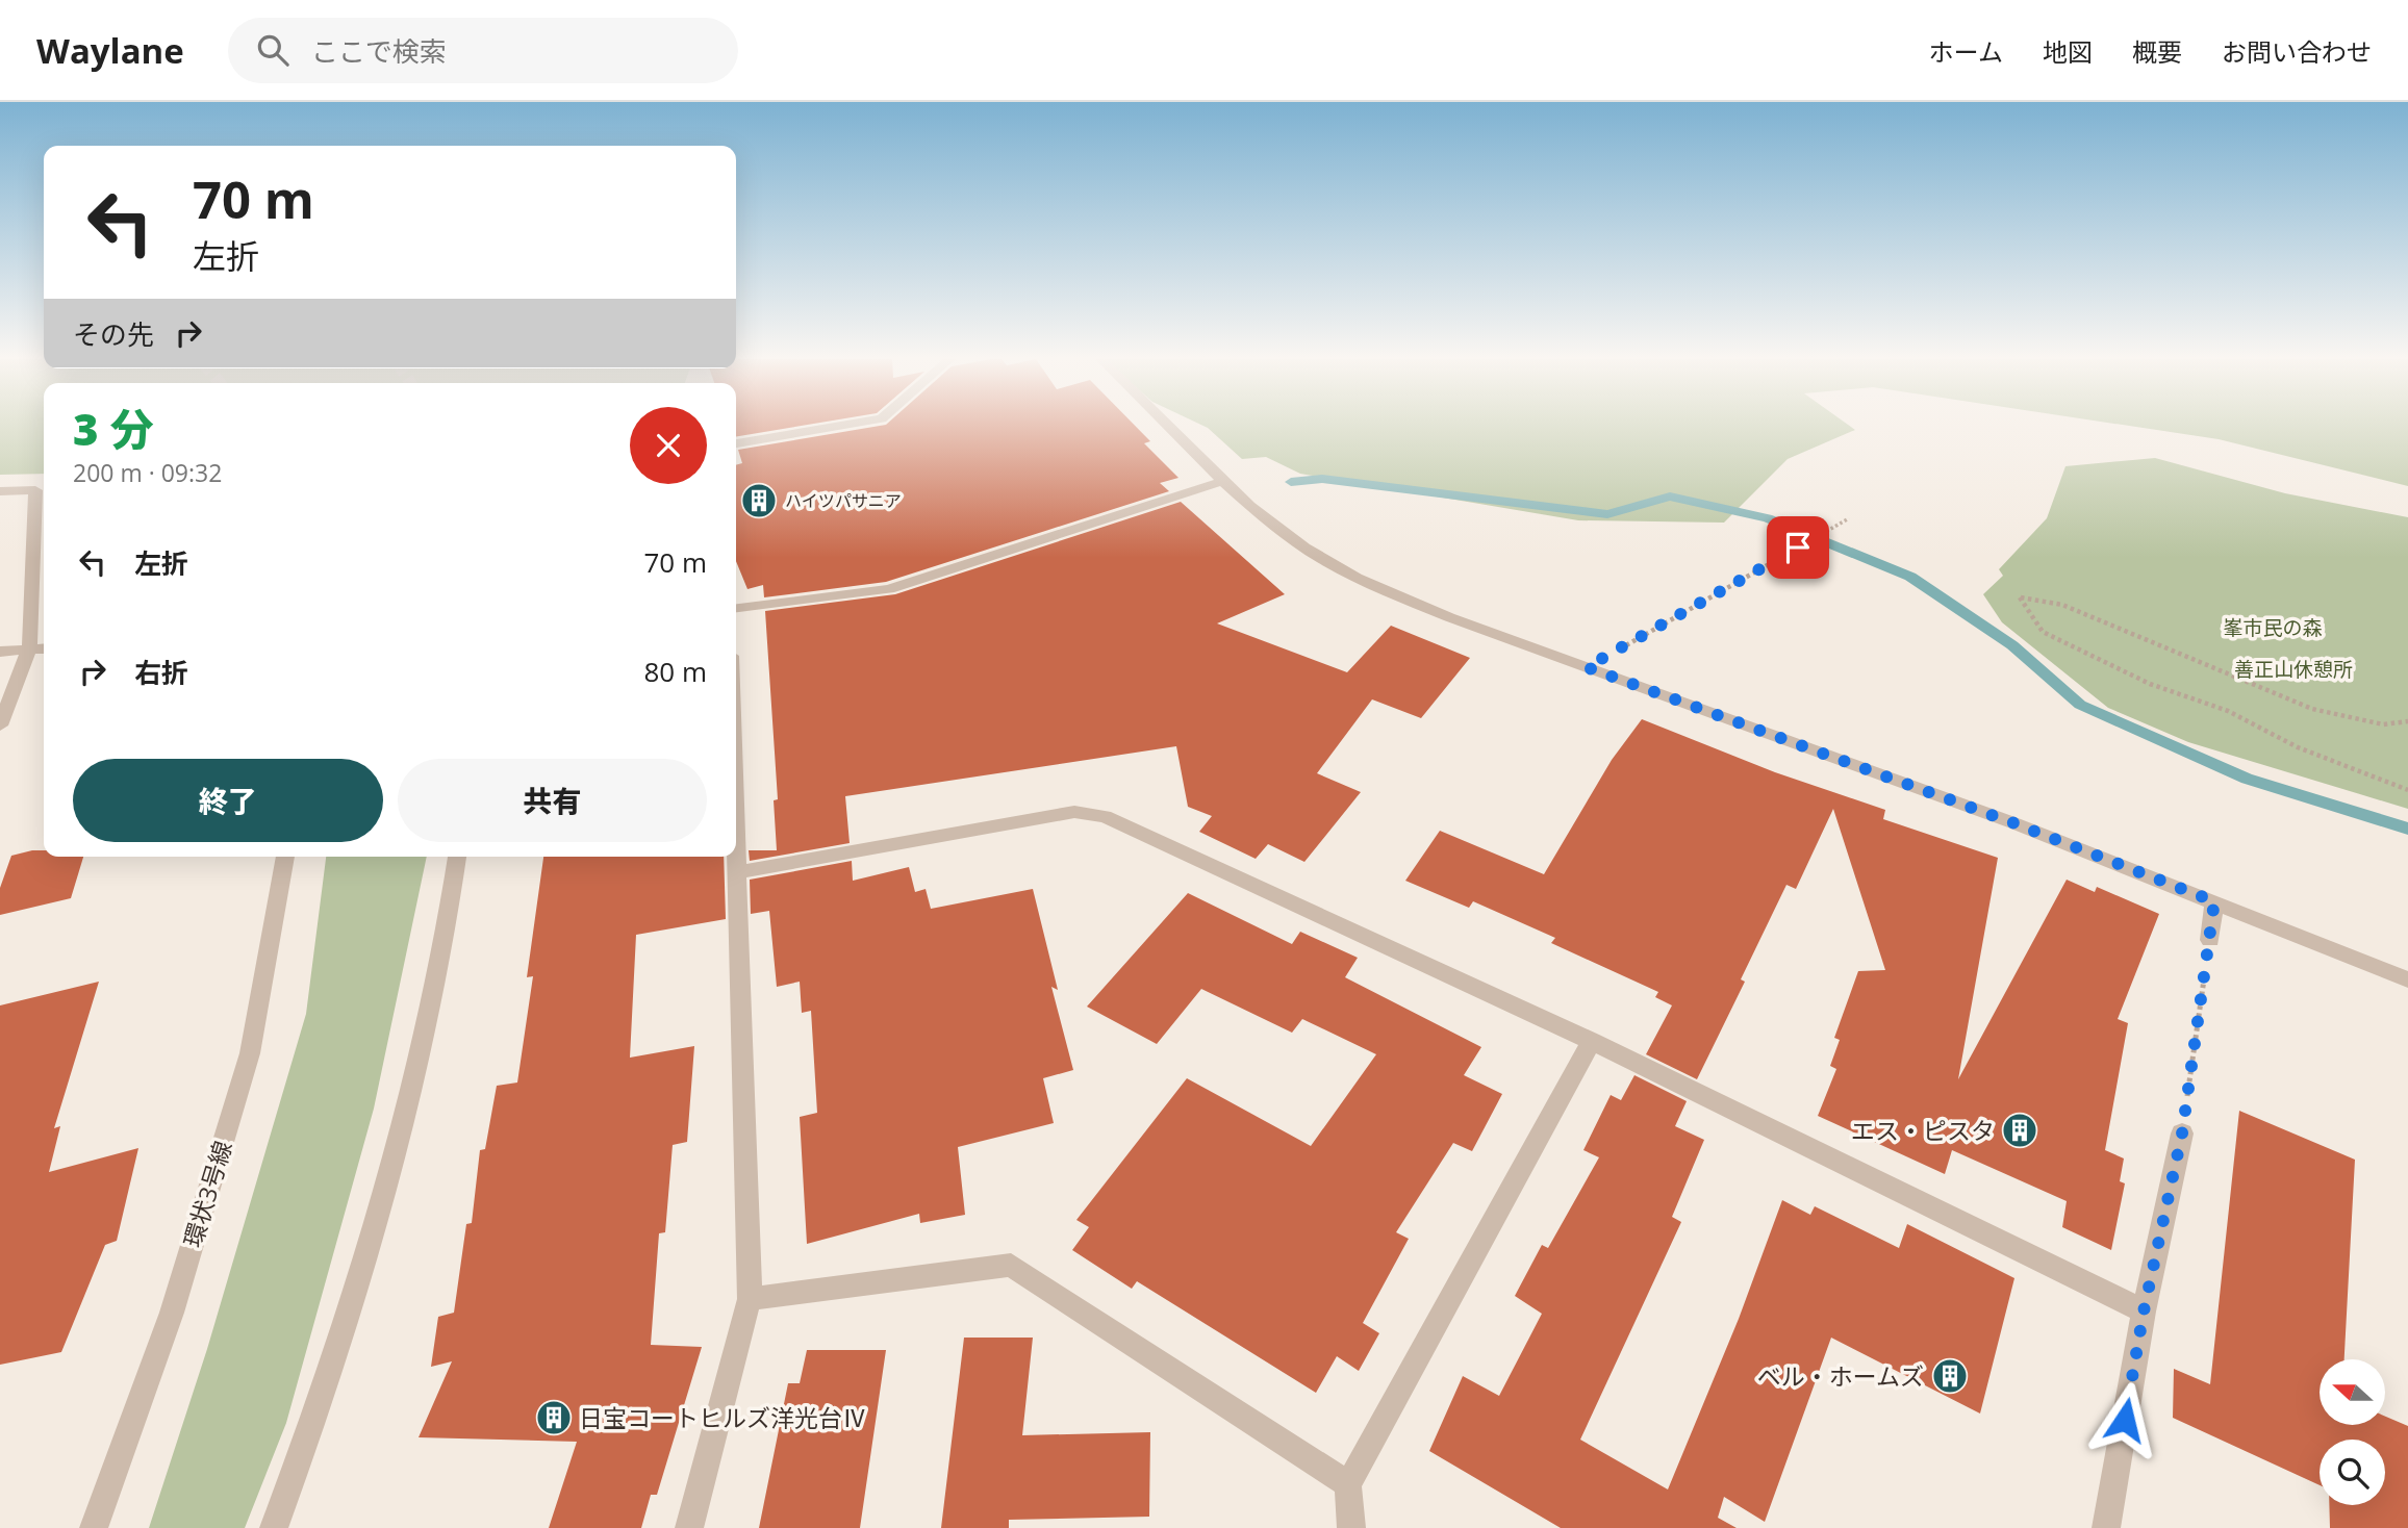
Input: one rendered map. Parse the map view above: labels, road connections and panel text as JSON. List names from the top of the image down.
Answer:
{
  "streets": {
    "street": ["環状3号線"]
  },
  "parks": ["峯市民の森", "善正山休憩所"],
  "places": {
    "building": [
      "ハイツパサニア",
      "エス・ピスタ",
      "ベル・ホームズ",
      "日宝コートヒルズ洋光台Ⅳ"
    ]
  },
  "north": "left",
  "page": {
    "header": "Waylane",
    "search": "ここで検索",
    "nav": [
      "ホーム",
      "地図",
      "概要",
      "お問い合わせ"
    ],
    "turn": ["70 m", "左折"],
    "then": "その先",
    "heading": ["3 分", "200 m · 09:32"],
    "list": [
      {
        "name": "左折",
        "value": "70 m"
      },
      {
        "name": "右折",
        "value": "80 m"
      }
    ],
    "buttons": ["終了", "共有"]
  }
}
